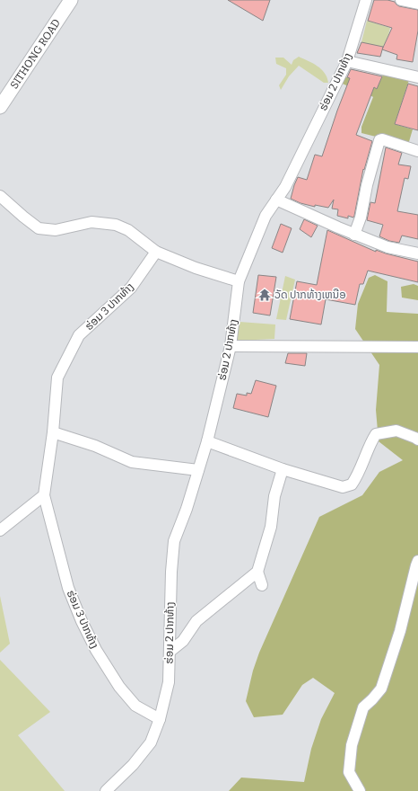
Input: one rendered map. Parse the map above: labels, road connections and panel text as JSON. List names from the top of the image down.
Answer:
{
  "streets": {
    "main road": ["SITHONG ROAD"],
    "street": ["ຮ່ອມ 2 ປາກທ້າງ", "ຮ່ອມ 3 ປາກທ້າງ"]
  },
  "crossings": [
    ["ຮ່ອມ 2 ປາກທ້າງ", "ຮ່ອມ 3 ປາກທ້າງ"]
  ],
  "places": {
    "temple": ["ວັດ ປາກທ້າງເຫນືອ"]
  }
}
